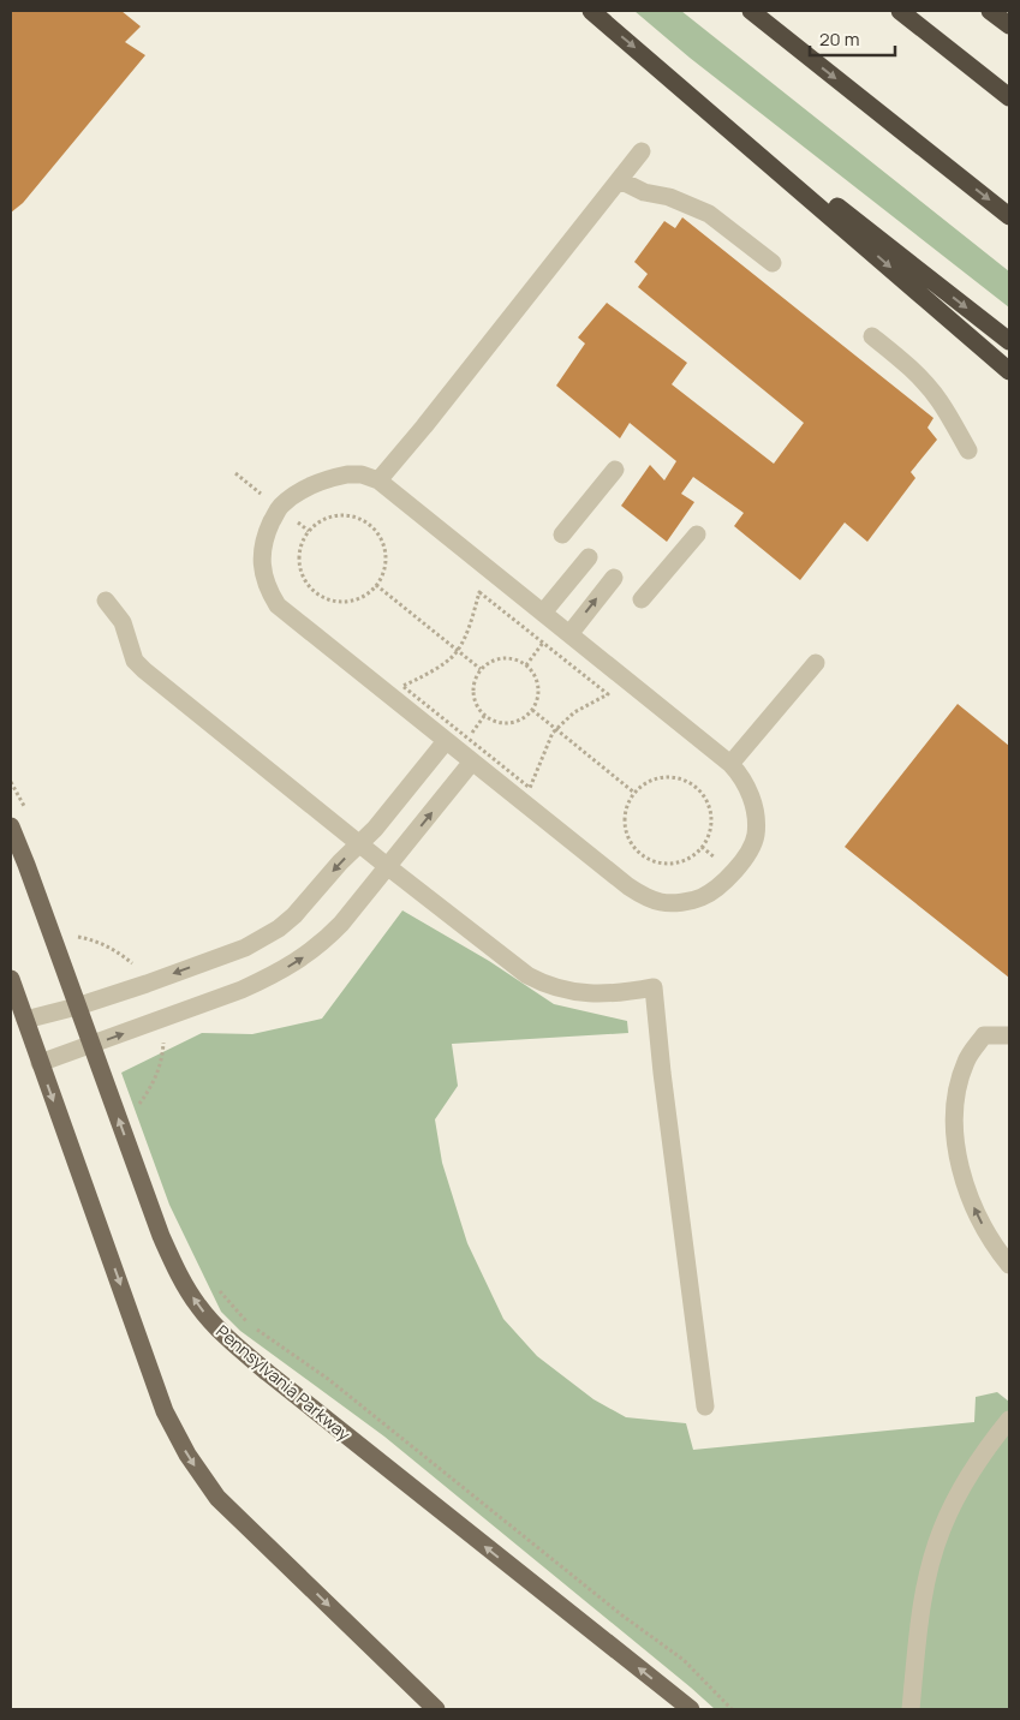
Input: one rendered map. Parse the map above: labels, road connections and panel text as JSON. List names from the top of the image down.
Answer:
{
  "streets": {
    "main road": ["Pennsylvania Parkway"]
  },
  "scale_bar": "20 m"
}
